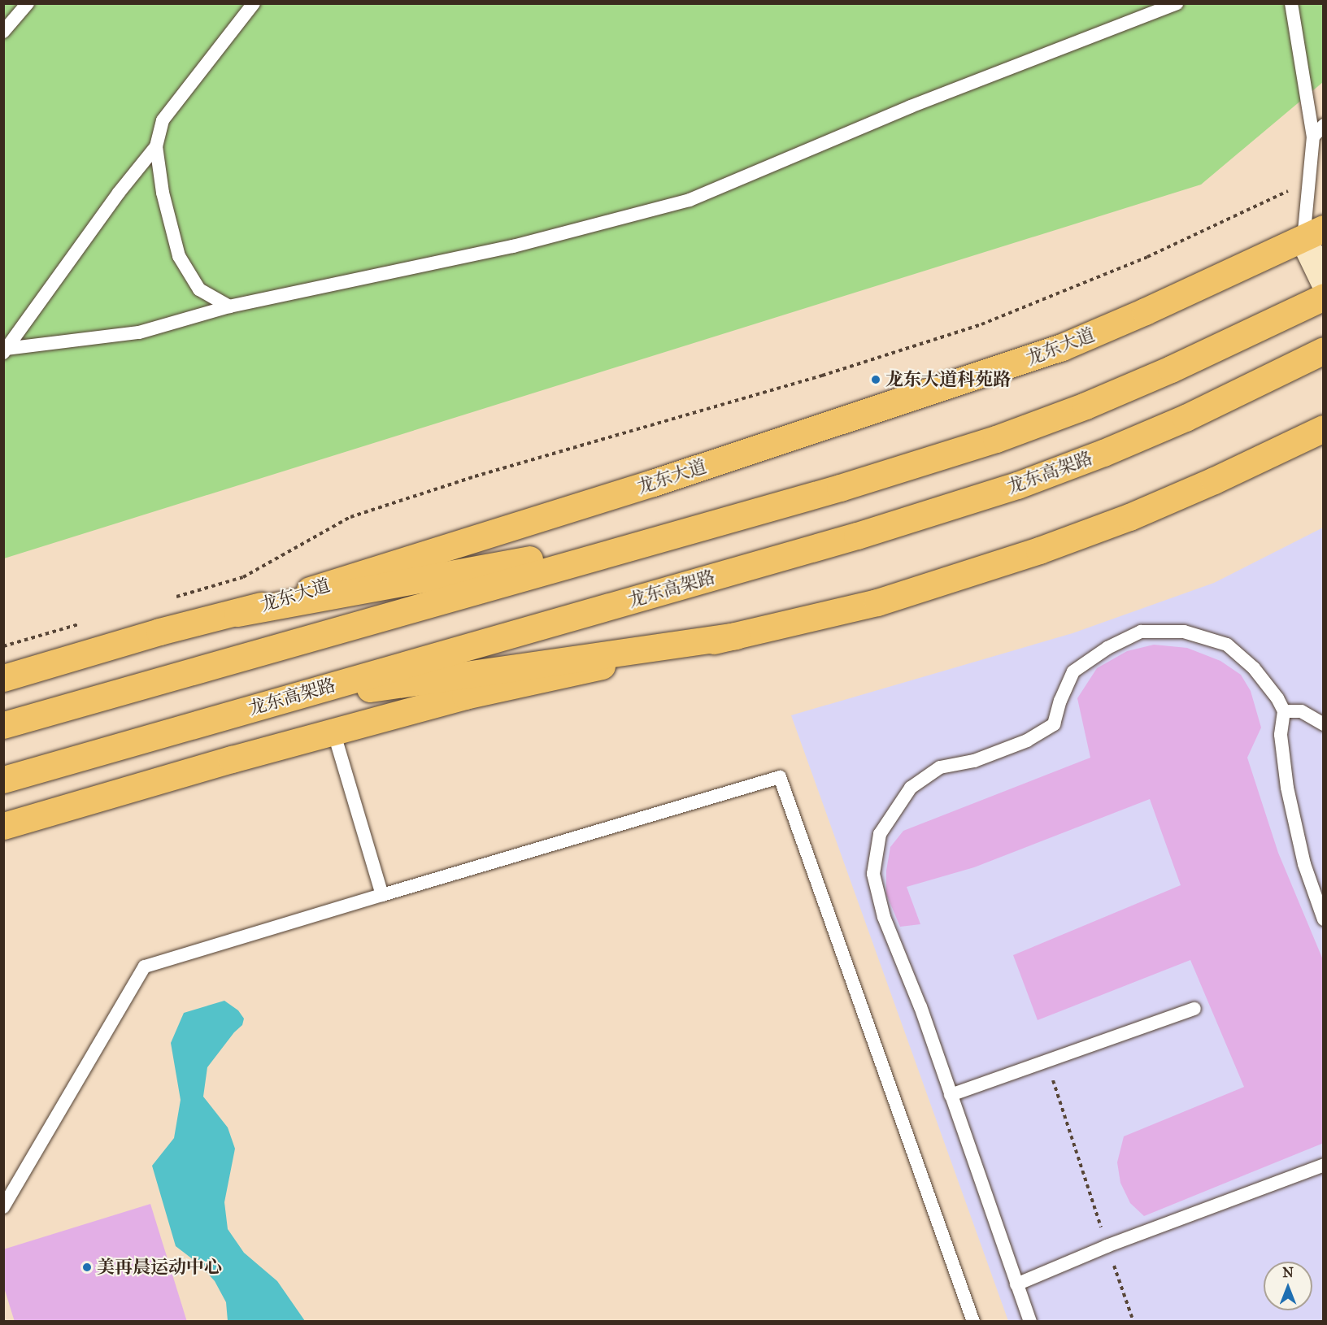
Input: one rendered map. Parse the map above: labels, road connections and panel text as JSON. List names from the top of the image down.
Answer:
{
  "streets": {
    "main road": ["龙东大道", "龙东高架路"]
  },
  "places": ["龙东大道科苑路", "美再晨运动中心"],
  "north": "top"
}
